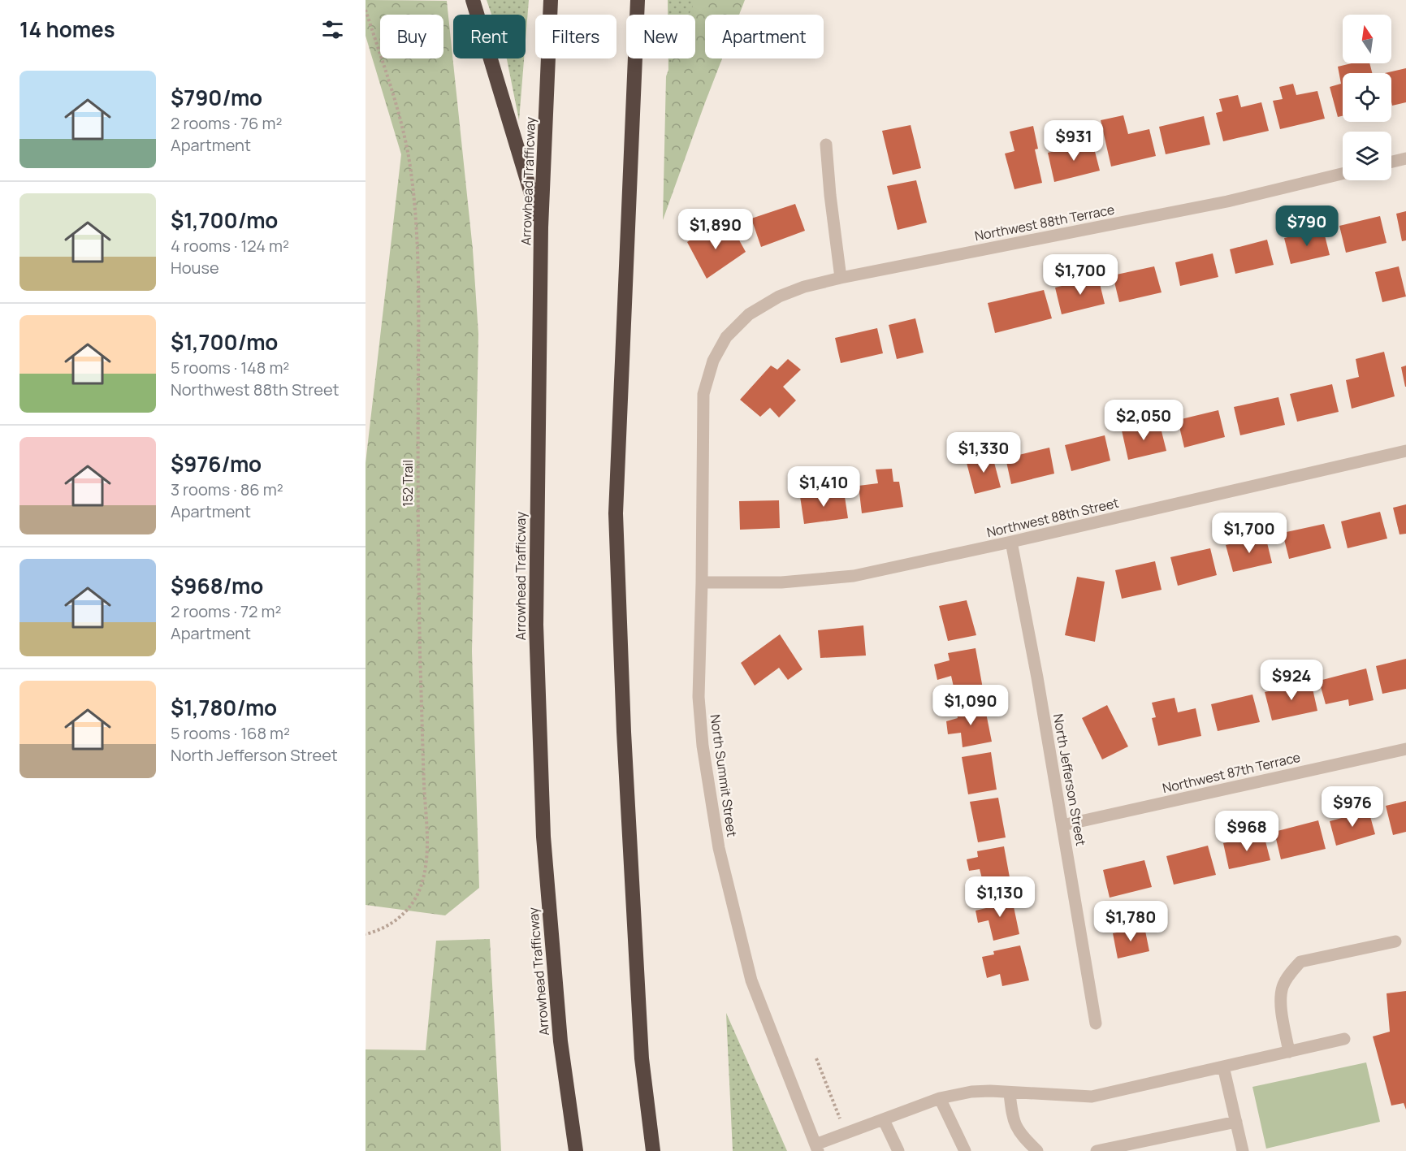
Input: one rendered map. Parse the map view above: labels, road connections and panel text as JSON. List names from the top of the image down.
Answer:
{
  "streets": {
    "highway": ["Arrowhead Trafficway"],
    "street": [
      "Northwest 88th Terrace",
      "Northwest 88th Street",
      "Northwest 87th Terrace",
      "North Summit Street",
      "North Jefferson Street"
    ],
    "path": ["152 Trail"]
  },
  "crossings": [
    ["Northwest 88th Terrace", "North Summit Street"],
    ["Northwest 88th Street", "North Summit Street"],
    ["Northwest 88th Street", "North Jefferson Street"],
    ["Northwest 87th Terrace", "North Jefferson Street"]
  ],
  "north": "top",
  "page": {
    "heading": "14 homes",
    "chip": [
      "Buy",
      "Rent",
      "Filters",
      "New",
      "Apartment"
    ],
    "list": [
      {
        "name": "$790/mo",
        "note": "2 rooms · 76 m² · Apartment"
      },
      {
        "name": "$1,700/mo",
        "note": "4 rooms · 124 m² · House"
      },
      {
        "name": "$1,700/mo",
        "note": "5 rooms · 148 m² · Northwest 88th Street"
      },
      {
        "name": "$976/mo",
        "note": "3 rooms · 86 m² · Apartment"
      },
      {
        "name": "$968/mo",
        "note": "2 rooms · 72 m² · Apartment"
      },
      {
        "name": "$1,780/mo",
        "note": "5 rooms · 168 m² · North Jefferson Street"
      }
    ],
    "price": [
      "$931",
      "$790",
      "$1,890",
      "$1,700",
      "$2,050",
      "$1,330",
      "$1,410",
      "$1,700",
      "$924",
      "$1,090",
      "$976",
      "$968",
      "$1,130",
      "$1,780"
    ]
  }
}
